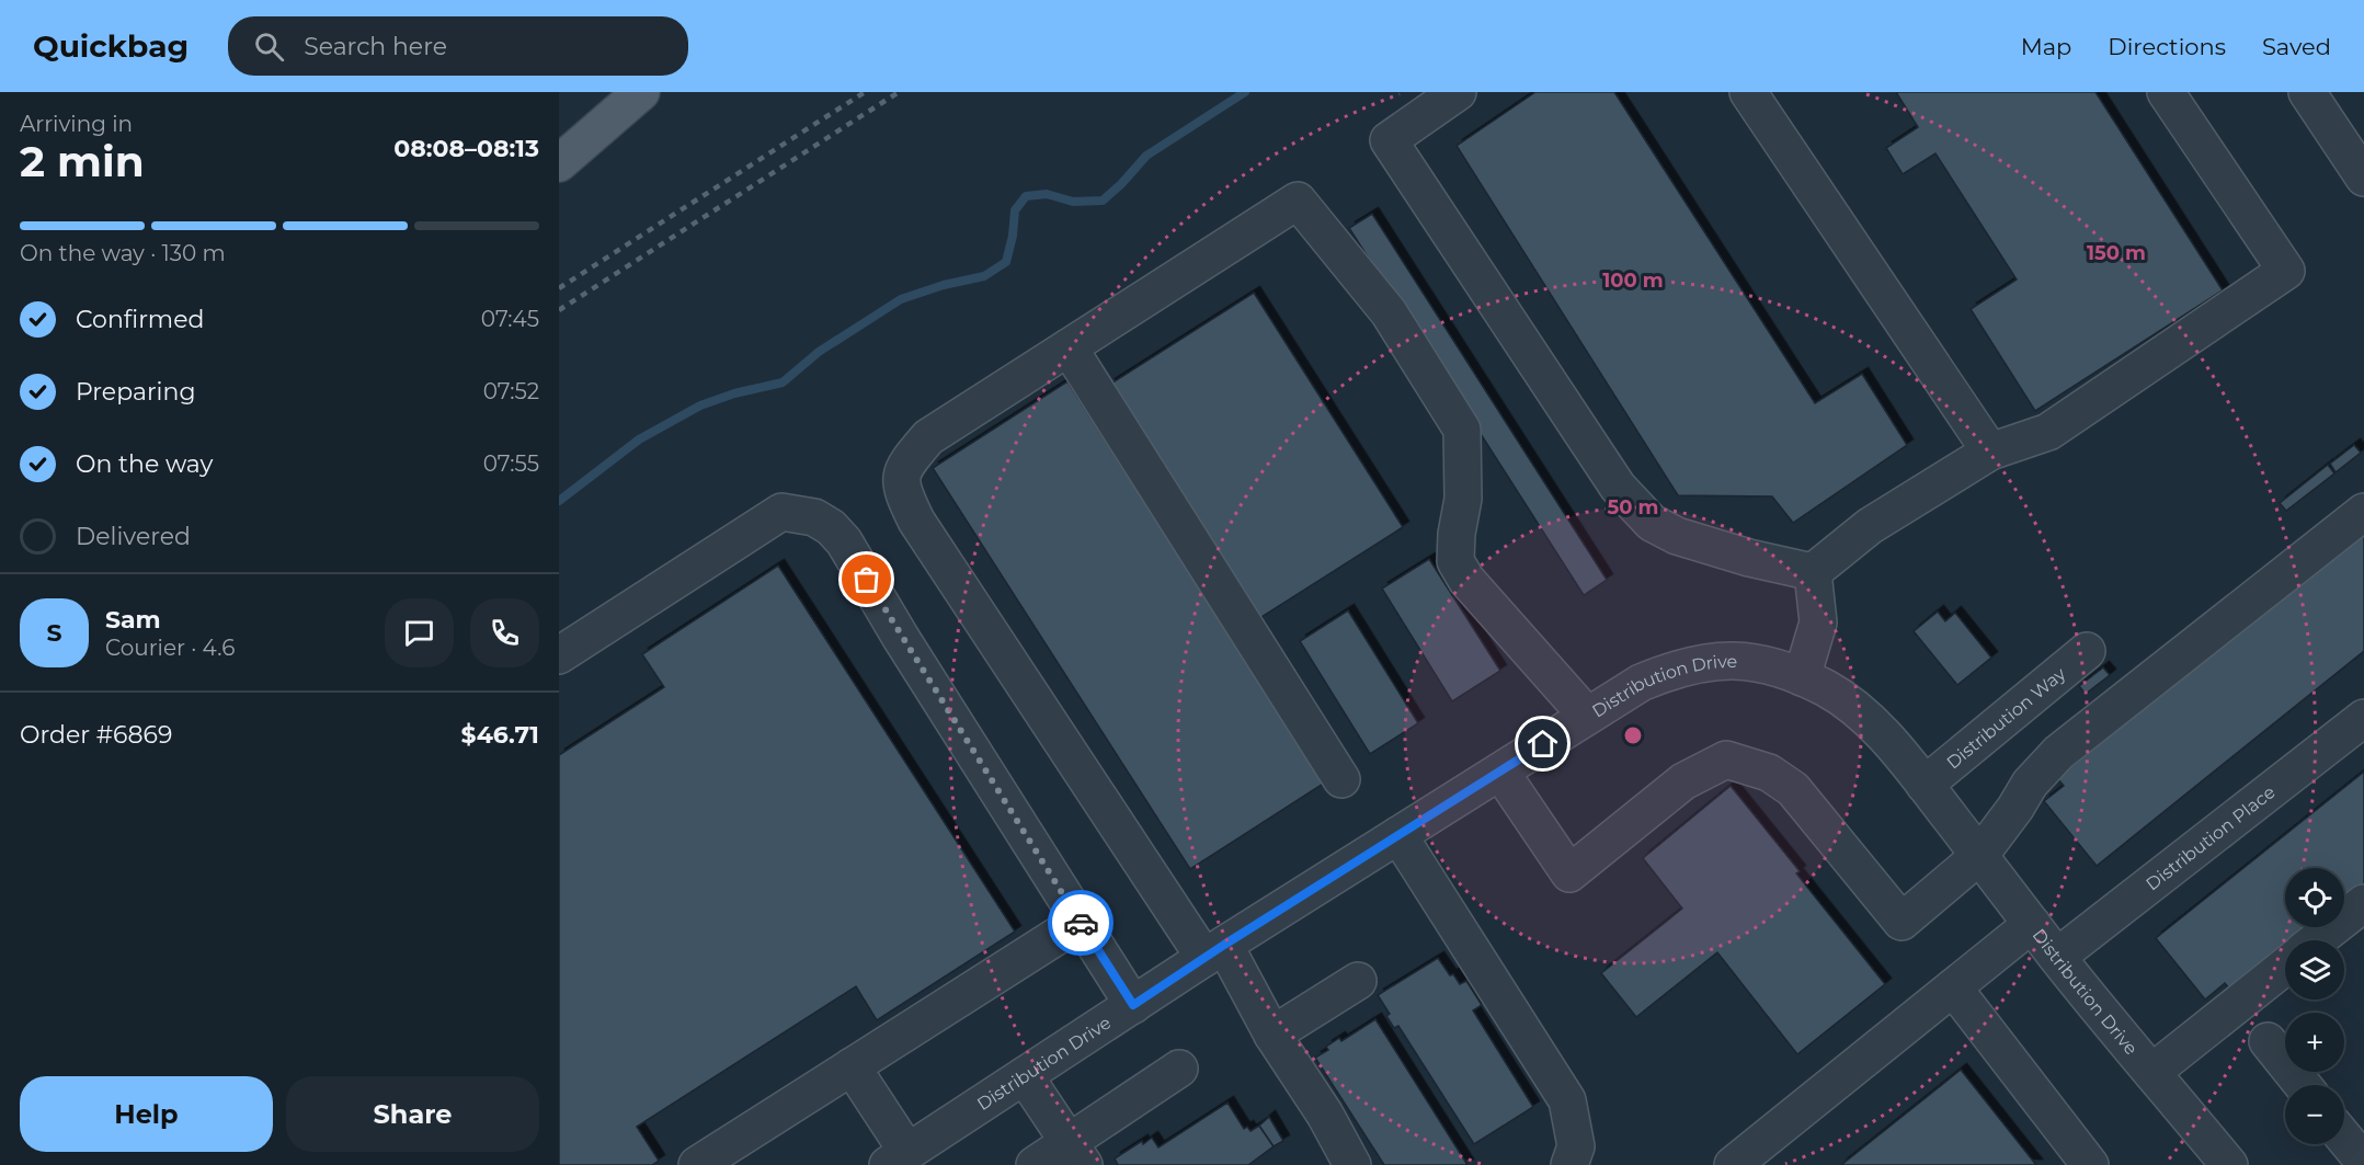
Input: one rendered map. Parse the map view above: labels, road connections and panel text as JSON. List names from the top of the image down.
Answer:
{
  "streets": {
    "street": ["Distribution Drive", "Distribution Way", "Distribution Place"]
  },
  "crossings": [
    ["Distribution Drive", "Distribution Way"],
    ["Distribution Drive", "Distribution Place"]
  ],
  "page": {
    "header": "Quickbag",
    "search": "Search here",
    "nav": ["Map", "Directions", "Saved"],
    "heading": ["2 min", "Arriving in", "08:08–08:13"],
    "panel": [
      "Sam",
      "Courier · 4.6",
      "Order #6869",
      "$46.71"
    ],
    "bar": "On the way · 130 m",
    "list": [
      ["Confirmed", "07:45"],
      ["Preparing", "07:52"],
      ["On the way", "07:55"],
      "Delivered"
    ],
    "round": "S",
    "map_buttons": ["+", "−"],
    "buttons": ["Help", "Share"]
  },
  "rings": ["150 m", "100 m", "50 m"]
}
